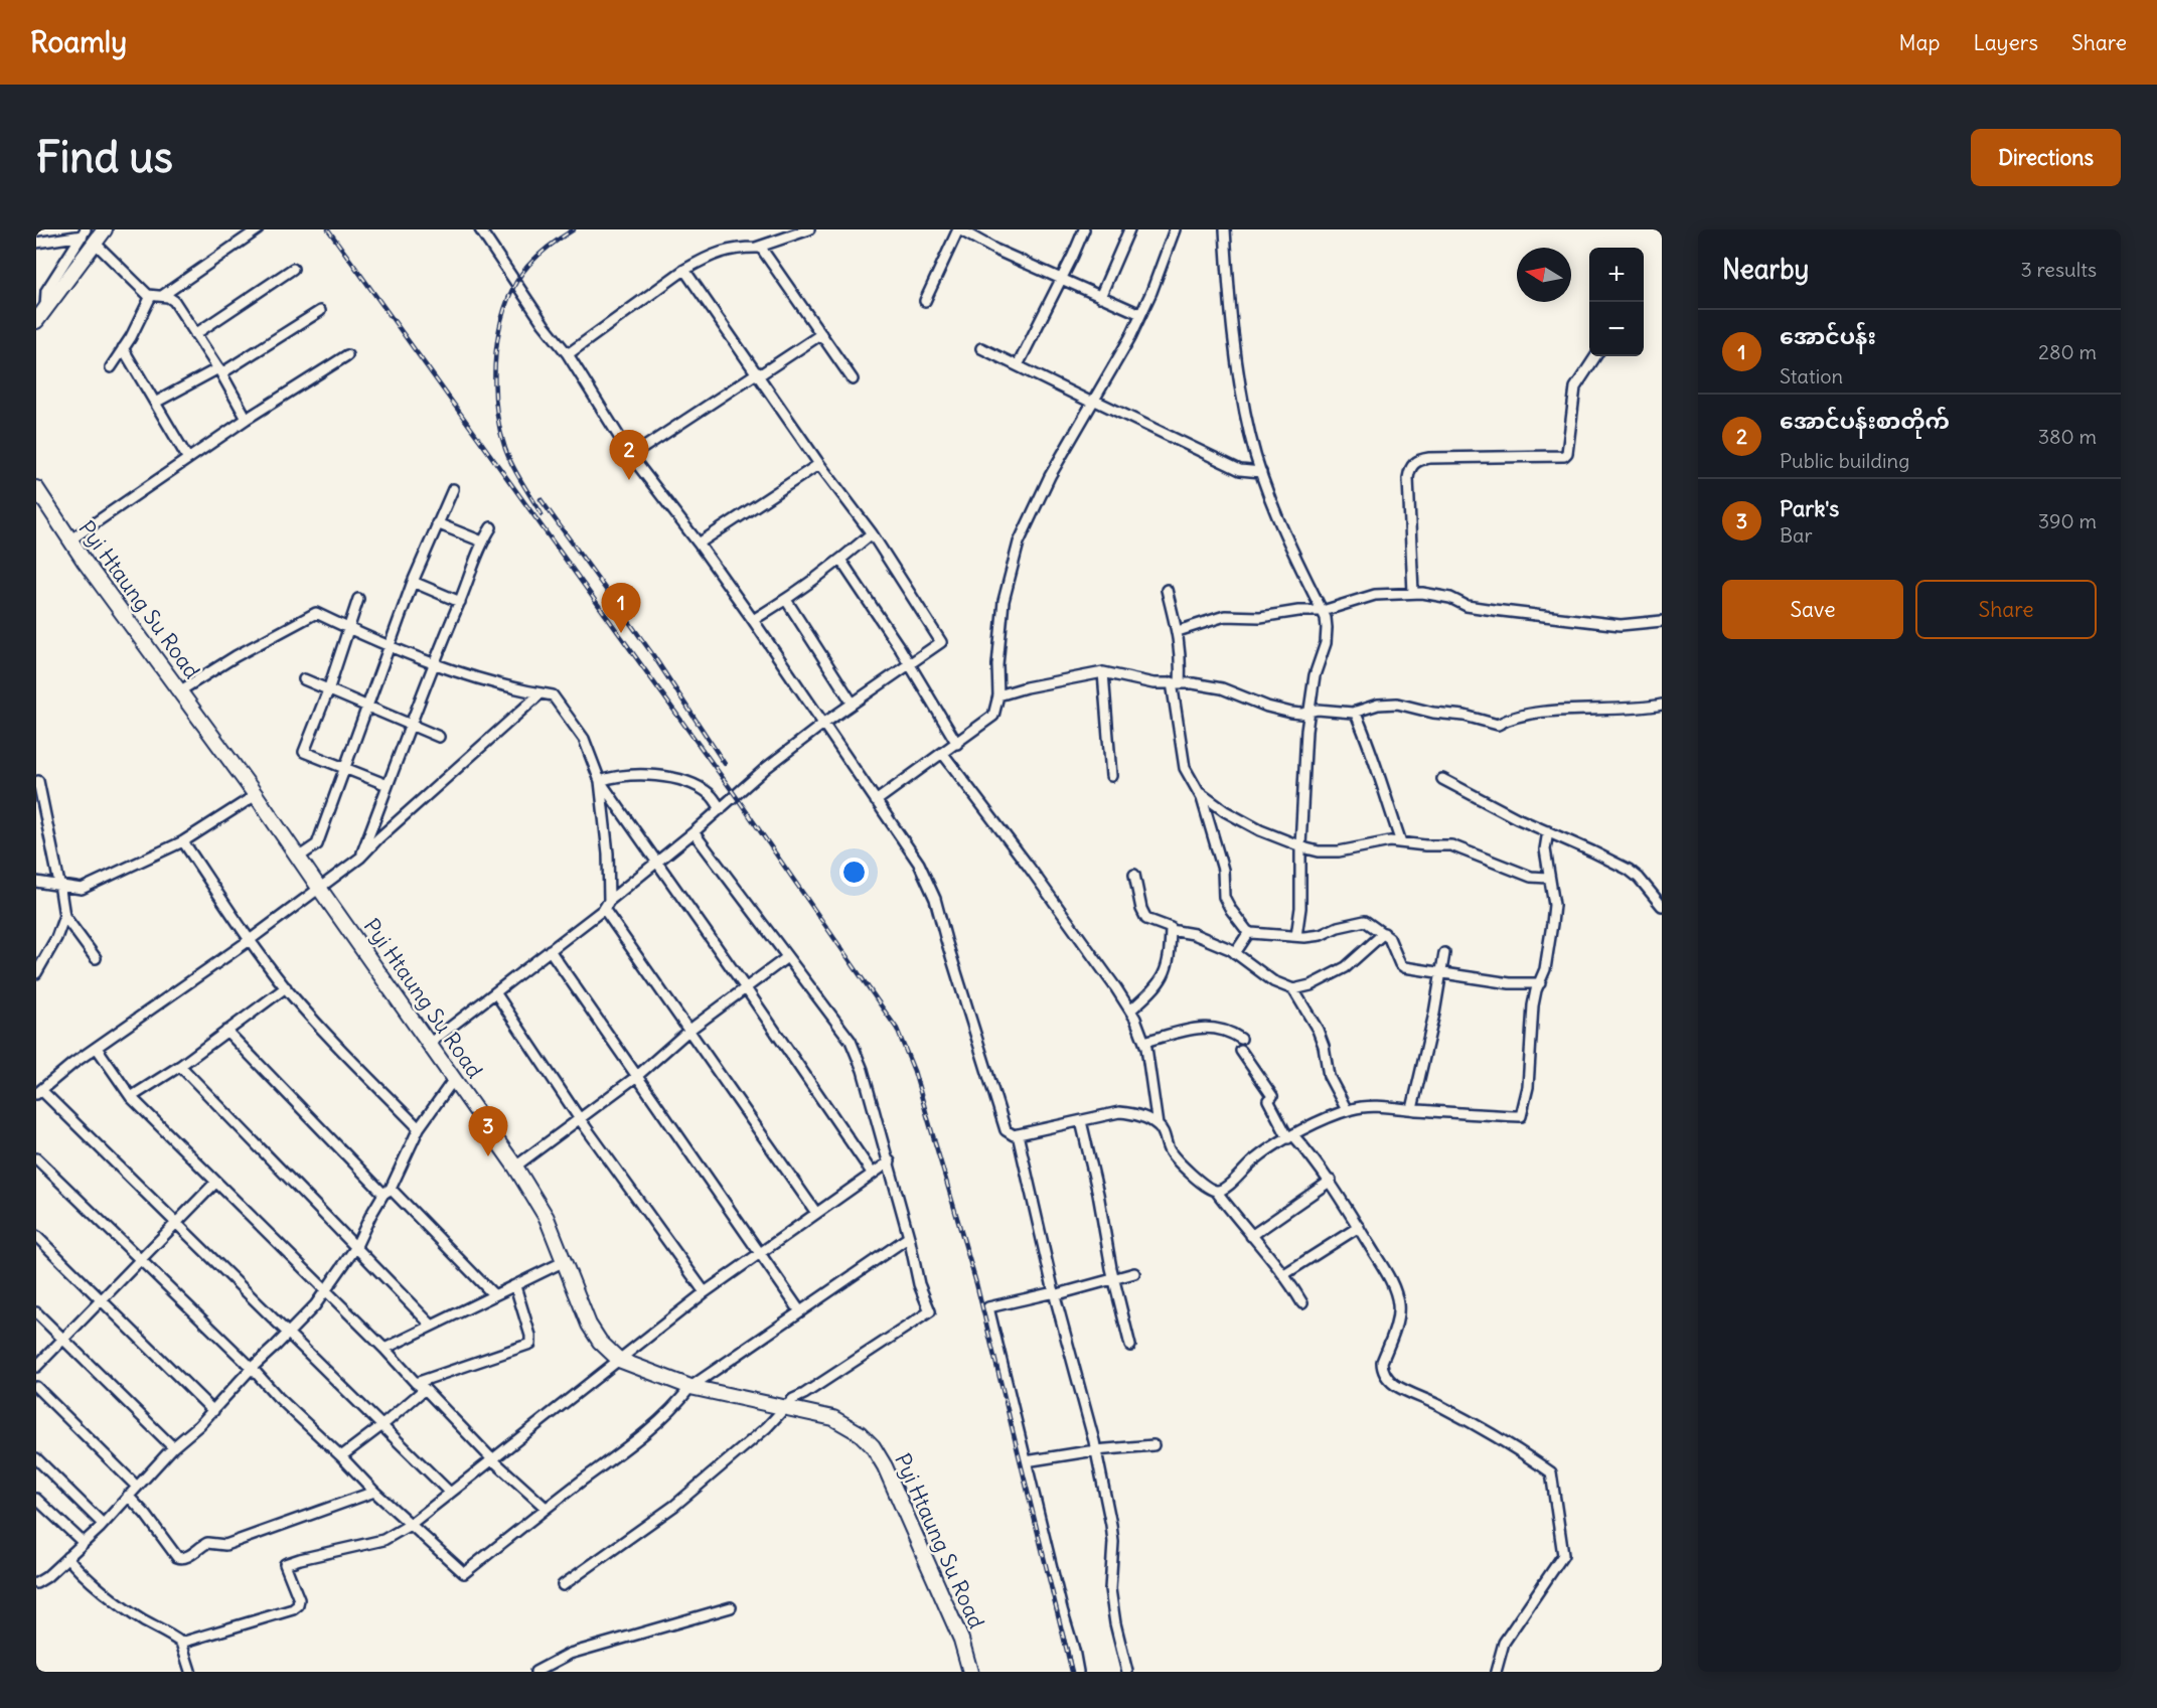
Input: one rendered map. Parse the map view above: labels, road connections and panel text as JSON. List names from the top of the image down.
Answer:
{
  "streets": {
    "highway": ["Pyi Htaung Su Road"]
  },
  "north": "left",
  "page": {
    "header": "Roamly",
    "nav": ["Map", "Layers", "Share"],
    "buttons": [
      "Directions",
      ["Save", "Share"]
    ],
    "title": "Find us",
    "heading": ["Nearby", "3 results"],
    "map_buttons": ["+", "−"],
    "list": [
      {
        "mark": "1",
        "name": "အောင်ပန်း",
        "note": "Station",
        "value": "280 m"
      },
      {
        "mark": "2",
        "name": "အောင်ပန်းစာတိုက်",
        "note": "Public building",
        "value": "380 m"
      },
      {
        "mark": "3",
        "name": "Park's",
        "note": "Bar",
        "value": "390 m"
      }
    ],
    "pins": ["2", "1", "3"]
  }
}
